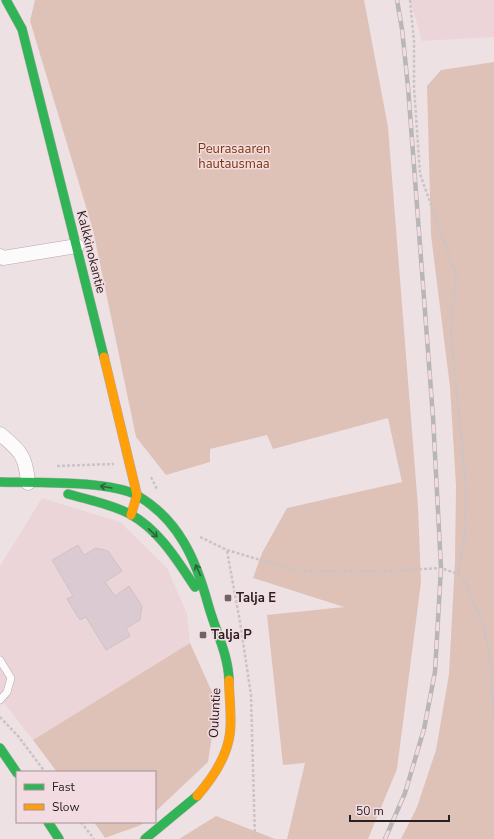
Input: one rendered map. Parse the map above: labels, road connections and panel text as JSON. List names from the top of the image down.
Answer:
{
  "streets": {
    "main road": ["Kalkkinokantie", "Ouluntie"]
  },
  "crossings": [
    ["Kalkkinokantie", "Ouluntie"]
  ],
  "parks": ["Peurasaaren hautausmaa"],
  "places": {
    "transit": ["Talja E", "Talja P"]
  },
  "legend": ["Fast", "Slow"],
  "scale_bar": "50 m"
}
